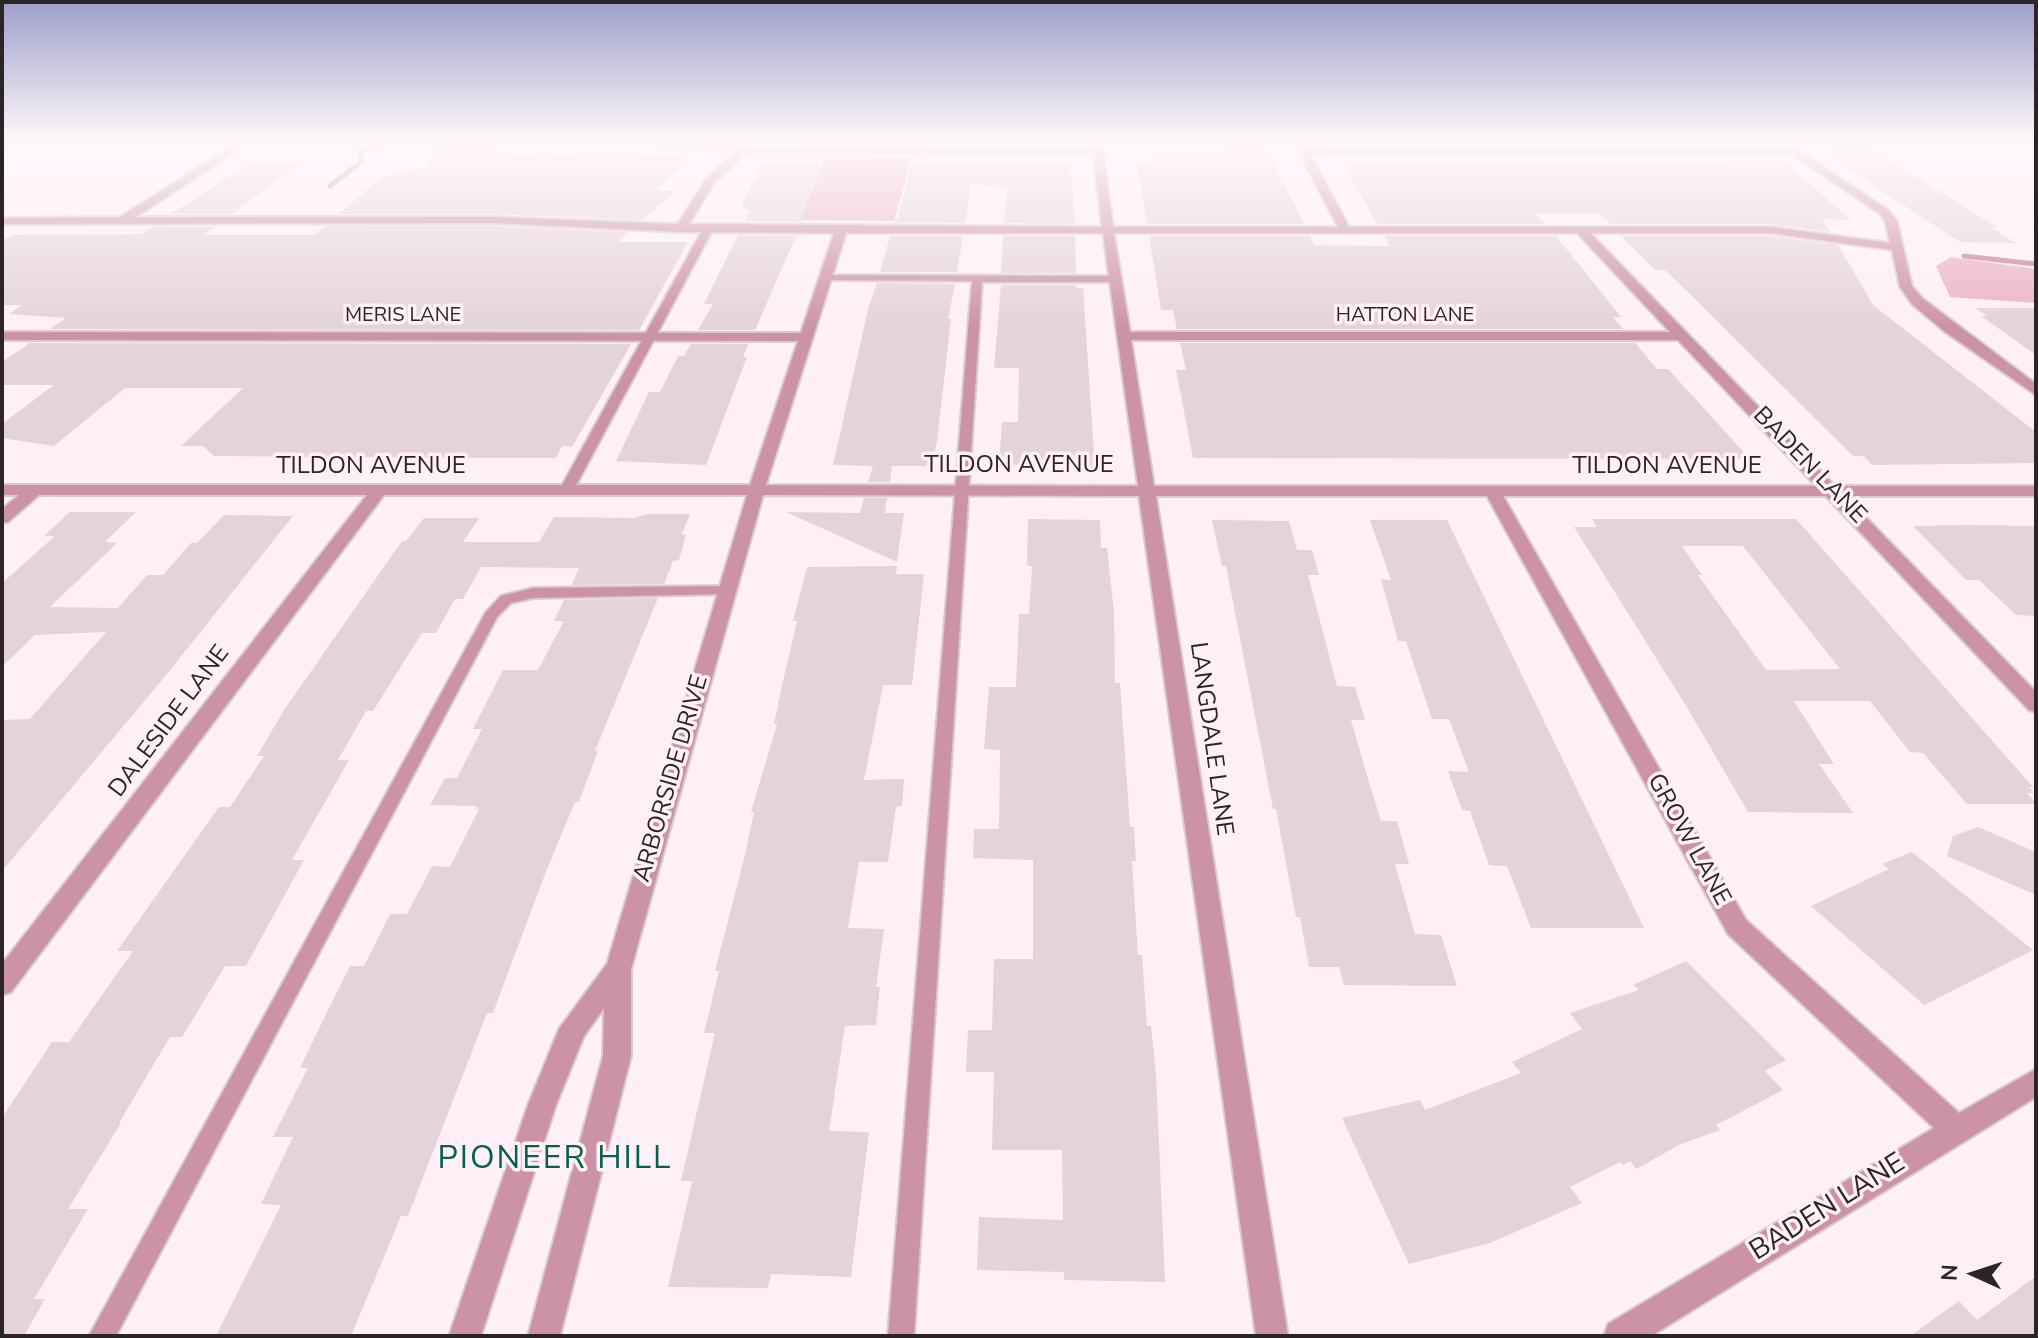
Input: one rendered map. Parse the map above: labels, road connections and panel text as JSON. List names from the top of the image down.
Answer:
{
  "streets": {
    "street": [
      "MERIS LANE",
      "HATTON LANE",
      "TILDON AVENUE",
      "BADEN LANE",
      "DALESIDE LANE",
      "LANGDALE LANE",
      "ARBORSIDE DRIVE",
      "GROW LANE"
    ]
  },
  "crossings": [
    ["MERIS LANE", "ARBORSIDE DRIVE"],
    ["HATTON LANE", "BADEN LANE"],
    ["HATTON LANE", "LANGDALE LANE"],
    ["TILDON AVENUE", "BADEN LANE"],
    ["TILDON AVENUE", "DALESIDE LANE"],
    ["TILDON AVENUE", "LANGDALE LANE"],
    ["TILDON AVENUE", "ARBORSIDE DRIVE"],
    ["TILDON AVENUE", "GROW LANE"],
    ["BADEN LANE", "GROW LANE"]
  ],
  "districts": ["PIONEER HILL"],
  "north": "left"
}
